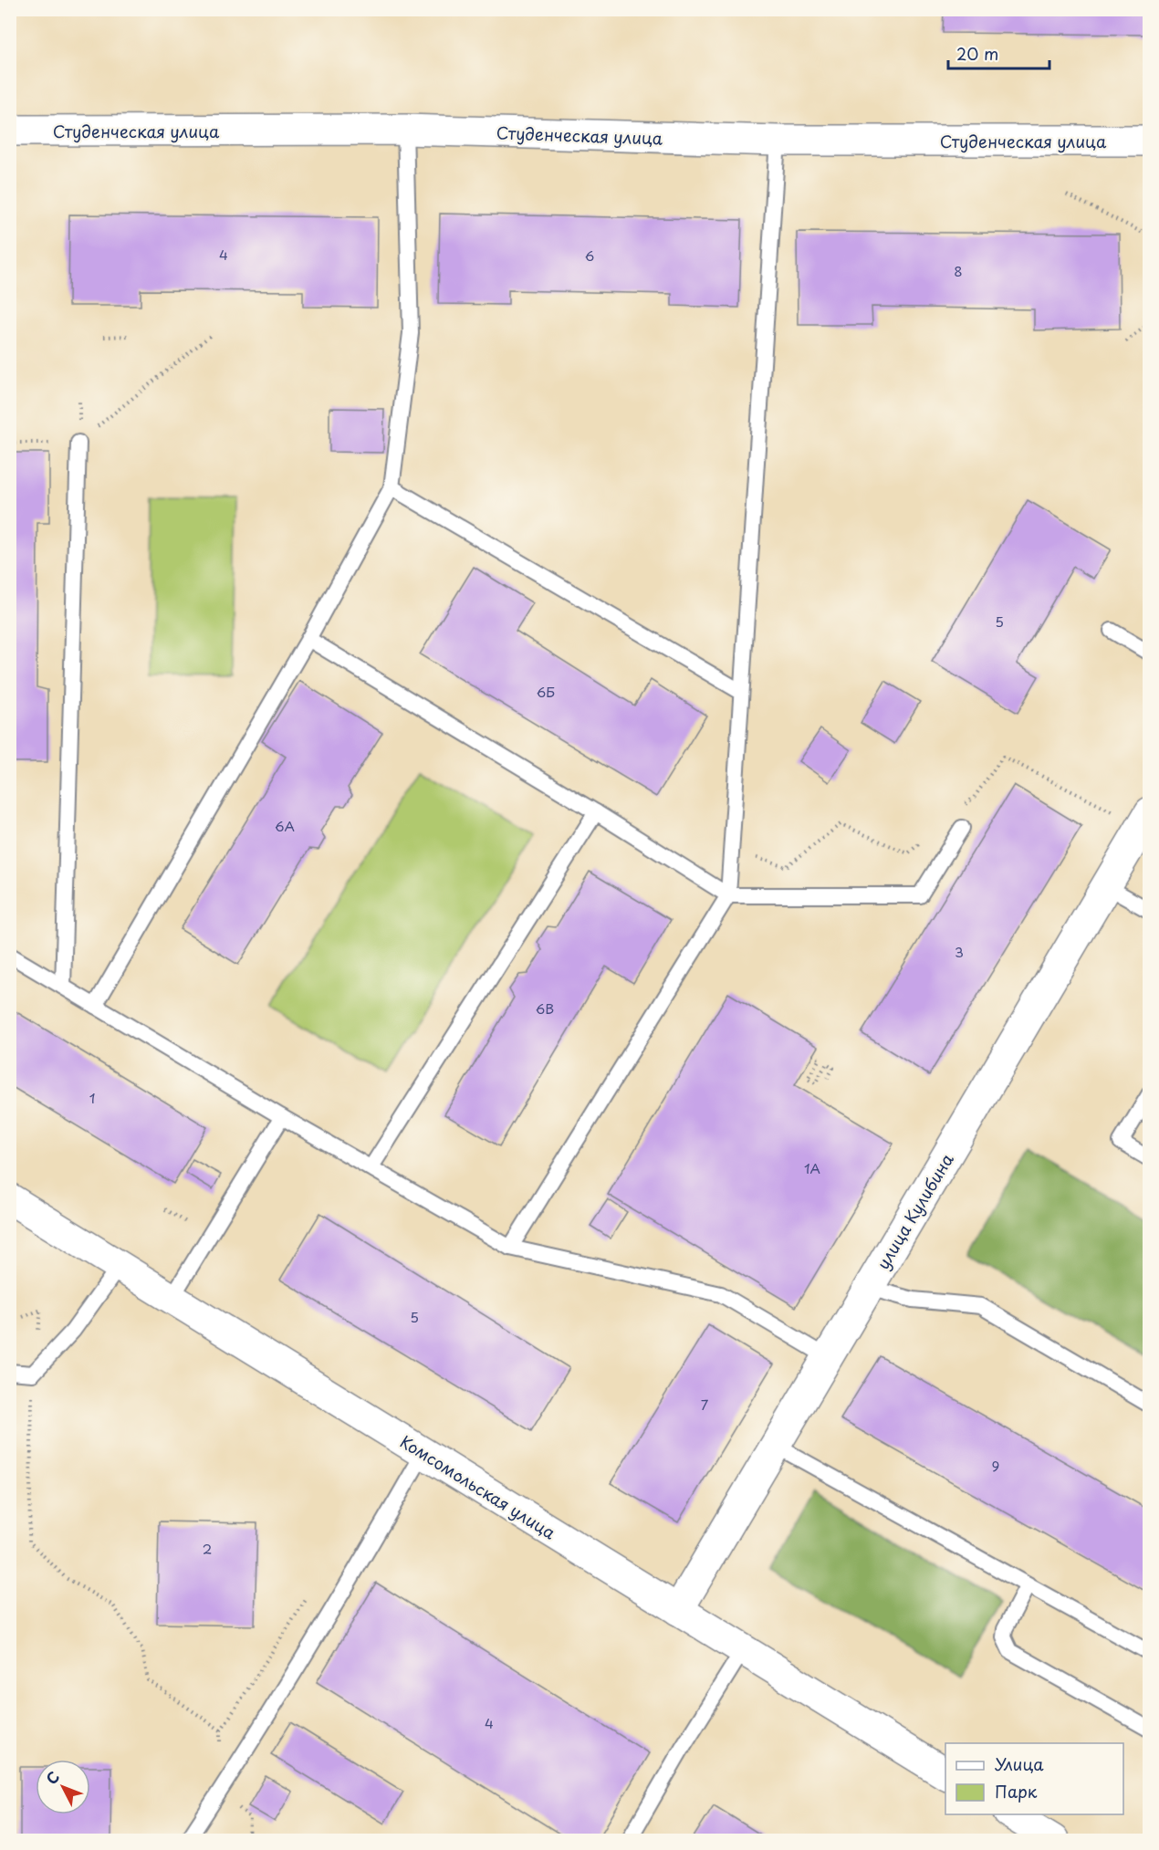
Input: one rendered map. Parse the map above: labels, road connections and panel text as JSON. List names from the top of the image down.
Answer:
{
  "streets": {
    "street": ["Студенческая улица", "улица Кулибина", "Комсомольская улица"]
  },
  "crossings": [
    ["улица Кулибина", "Комсомольская улица"]
  ],
  "house_numbers": [
    "4",
    "6",
    "8",
    "5",
    "6Б",
    "6А",
    "3",
    "6В",
    "1",
    "1А",
    "5",
    "7",
    "9",
    "2",
    "4"
  ],
  "legend": ["Улица", "Парк"],
  "scale_bar": "20 m",
  "north": "top left"
}
